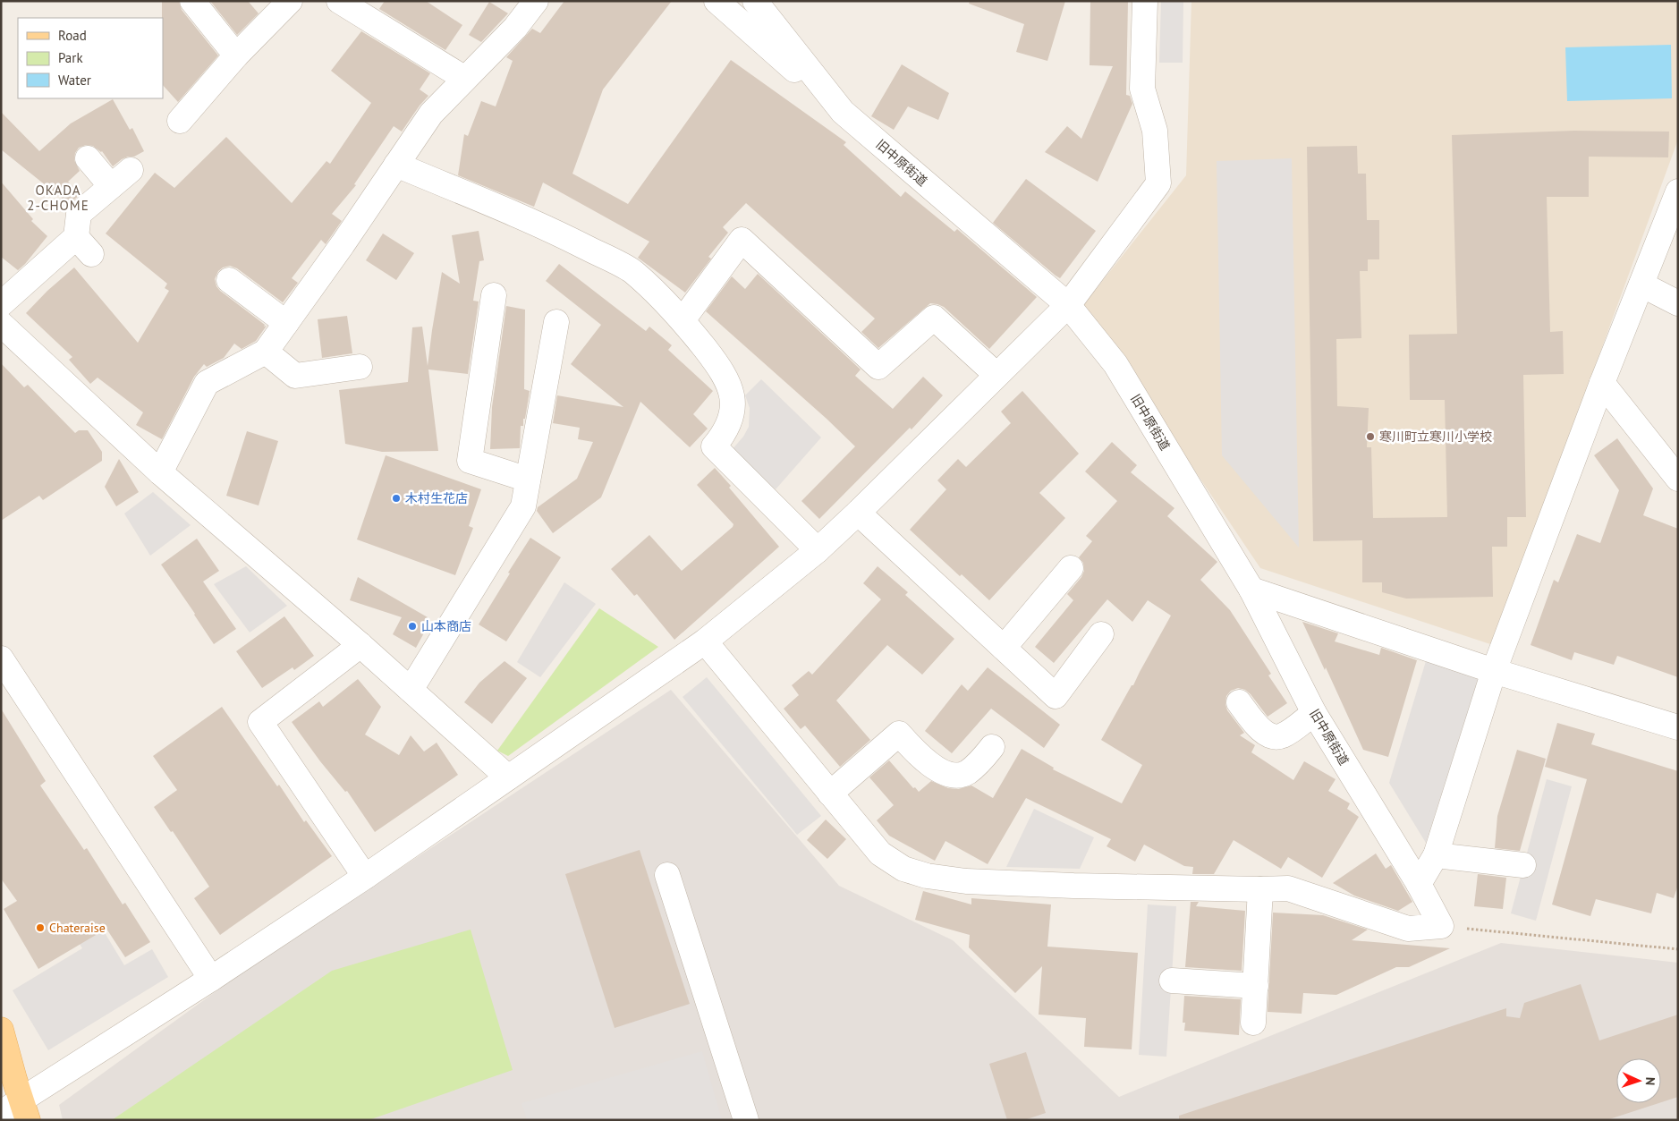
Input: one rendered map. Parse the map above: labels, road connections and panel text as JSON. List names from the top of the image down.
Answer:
{
  "streets": {
    "street": ["旧中原街道"]
  },
  "districts": ["OKADA 2-CHOME"],
  "places": [
    "寒川町立寒川小学校",
    "木村生花店",
    "山本商店",
    "Chateraise"
  ],
  "legend": ["Road", "Park", "Water"],
  "north": "right"
}
